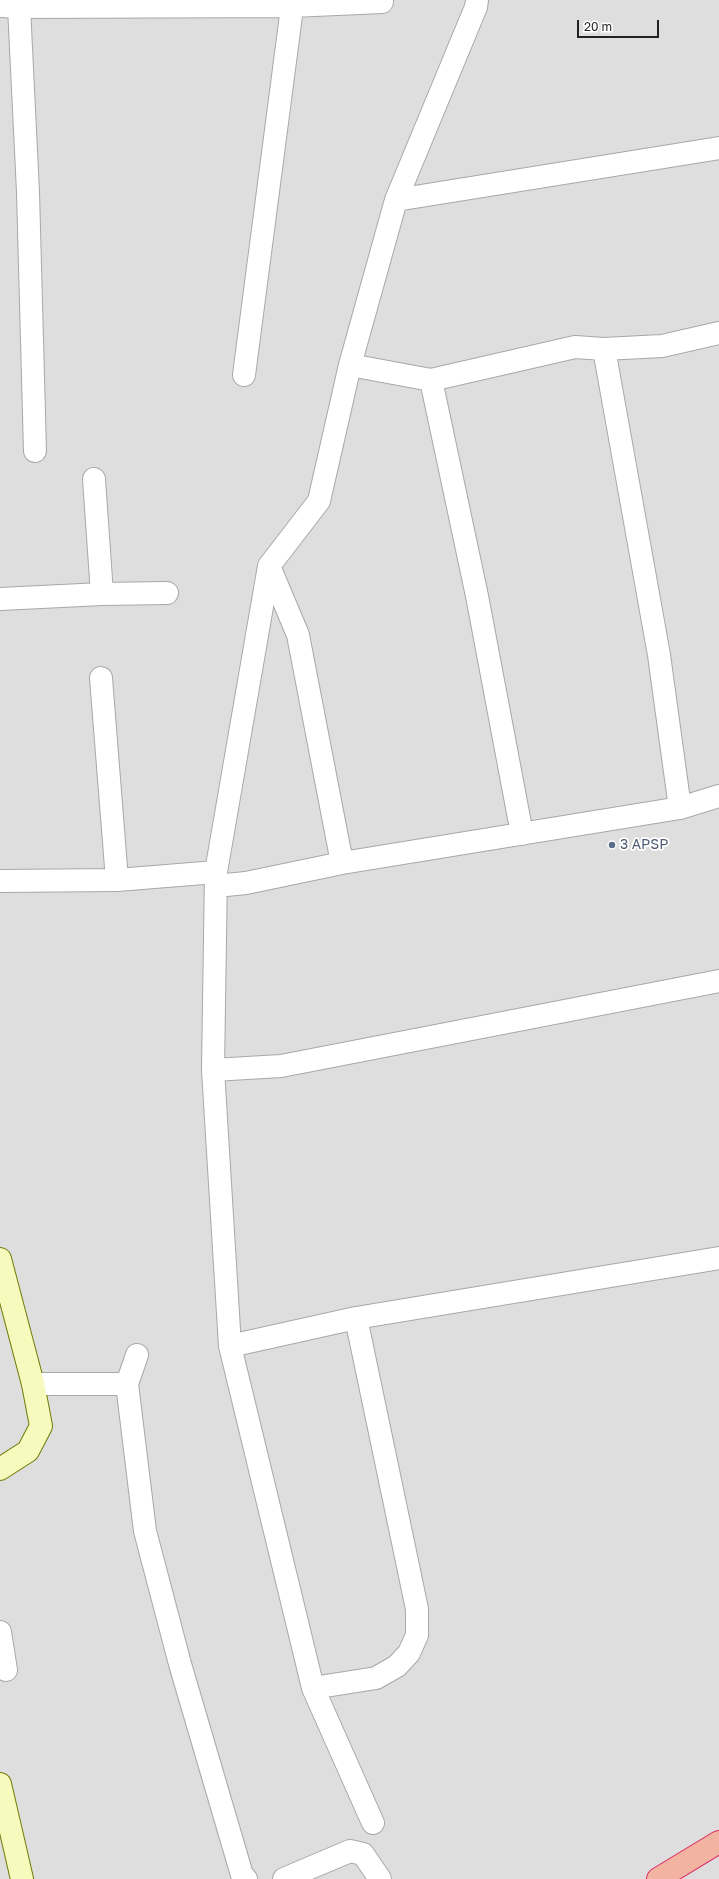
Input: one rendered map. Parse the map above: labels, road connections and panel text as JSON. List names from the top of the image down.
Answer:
{
  "places": ["3 APSP"],
  "scale_bar": "20 m"
}
